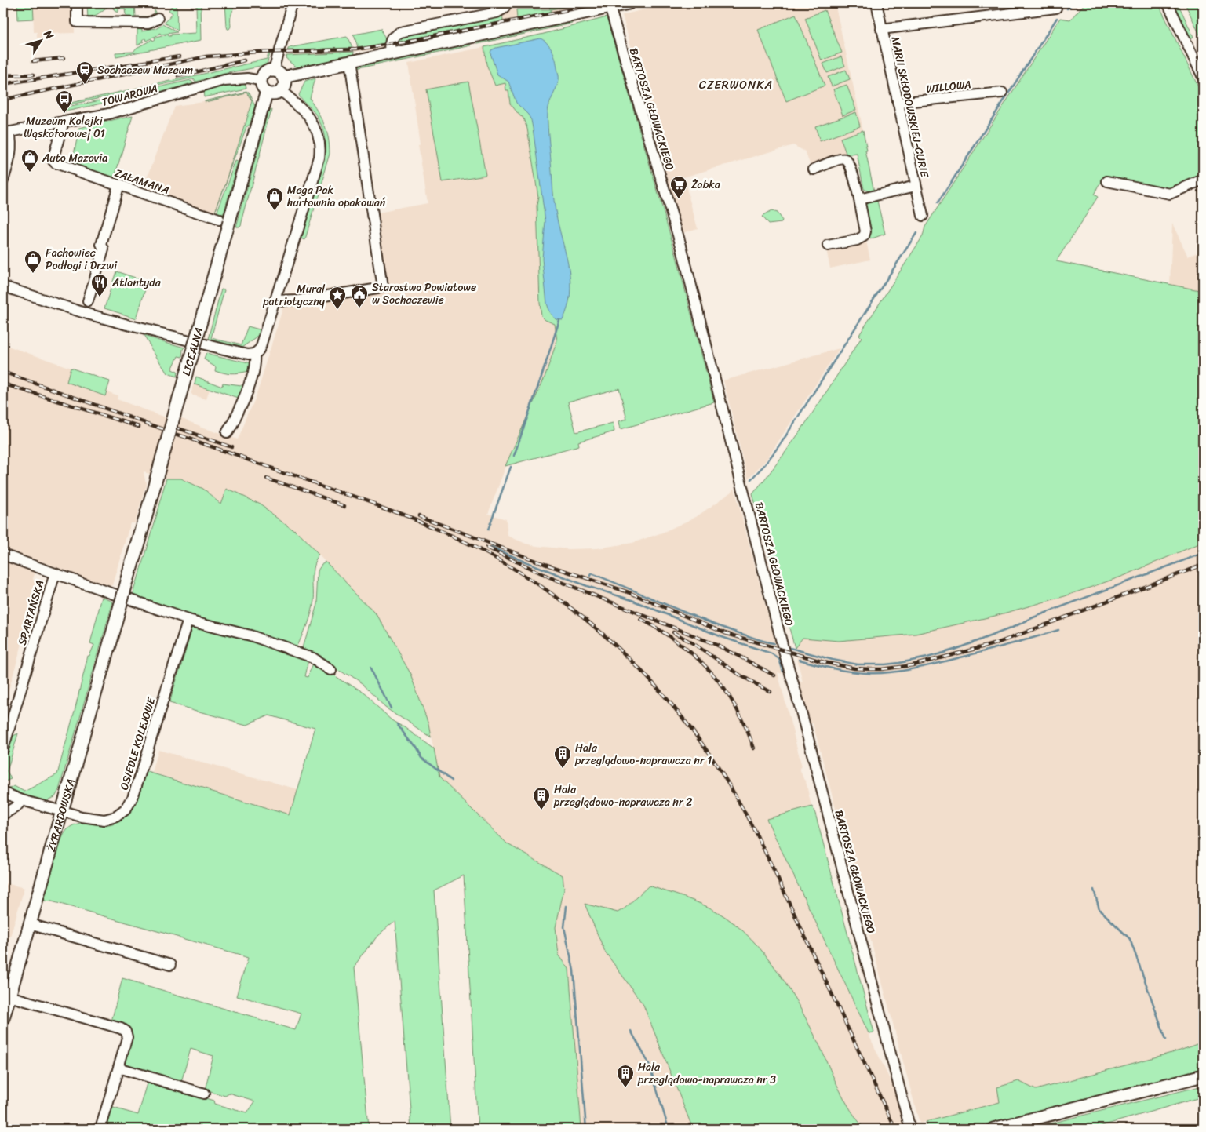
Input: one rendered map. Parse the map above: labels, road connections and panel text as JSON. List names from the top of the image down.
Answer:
{
  "streets": {
    "main road": ["LICEALNA", "ŻYRARDOWSKA"],
    "street": [
      "WILLOWA",
      "TOWAROWA",
      "MARII SKŁODOWSKIEJ-CURIE",
      "BARTOSZA GŁOWACKIEGO",
      "ZAŁAMANA",
      "SPARTAŃSKA",
      "OSIEDLE KOLEJOWE"
    ]
  },
  "crossings": [
    ["WILLOWA", "MARII SKŁODOWSKIEJ-CURIE"],
    ["TOWAROWA", "ZAŁAMANA"],
    ["TOWAROWA", "LICEALNA"],
    ["ZAŁAMANA", "LICEALNA"],
    ["LICEALNA", "ŻYRARDOWSKA"],
    ["SPARTAŃSKA", "OSIEDLE KOLEJOWE"],
    ["OSIEDLE KOLEJOWE", "ŻYRARDOWSKA"]
  ],
  "districts": ["CZERWONKA"],
  "places": {
    "station": ["Sochaczew Muzeum"],
    "bus stop": ["Muzeum Kolejki Wąskotorowej 01"],
    "shop": ["Auto Mazovia", "Mega Pak hurtownia opakowań", "Fachowiec Podłogi i Drzwi"],
    "supermarket": ["Żabka"],
    "restaurant": ["Atlantyda"],
    "public building": ["Starostwo Powiatowe w Sochaczewie"],
    "place": ["Mural patriotyczny"],
    "building": ["Hala przeglądowo-naprawcza nr 1", "Hala przeglądowo-naprawcza nr 2", "Hala przeglądowo-naprawcza nr 3"]
  },
  "north": "top right"
}
